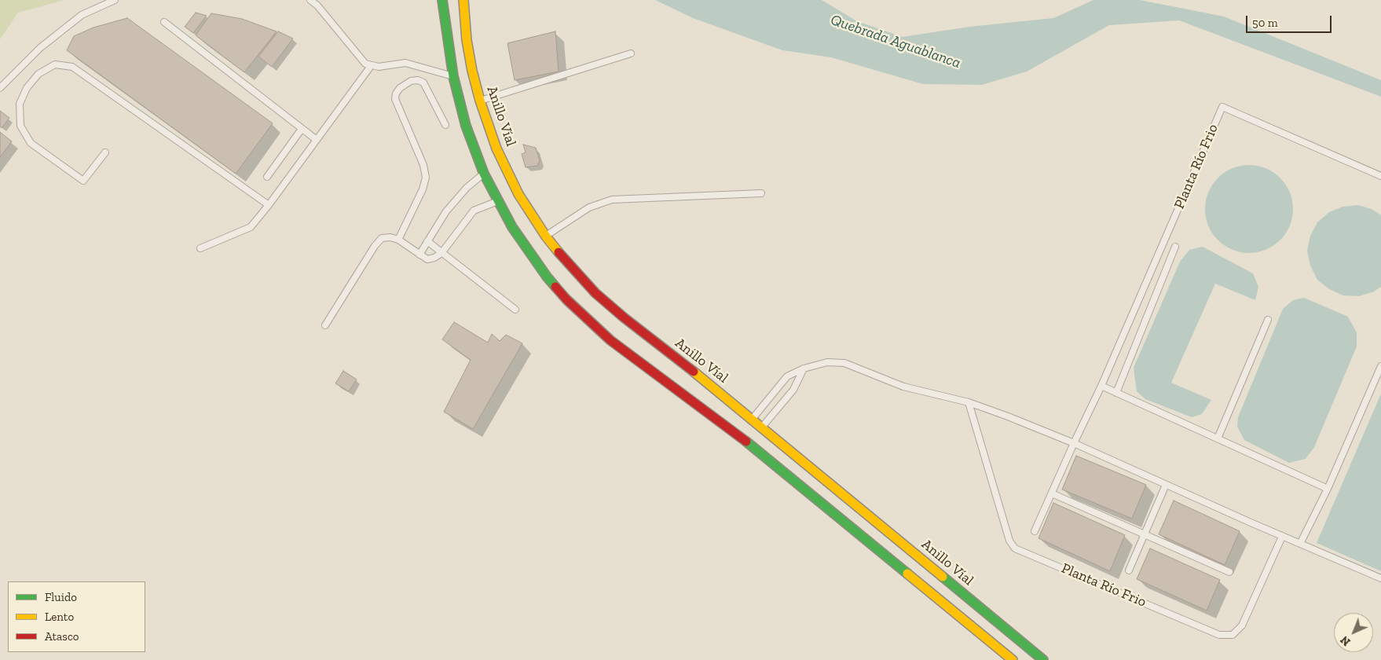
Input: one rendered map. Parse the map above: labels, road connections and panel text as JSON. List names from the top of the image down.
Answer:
{
  "streets": {
    "highway": ["Anillo Víal"],
    "lane": ["Planta Río Frio"]
  },
  "water": ["Quebrada Aguablanca"],
  "legend": ["Fluido", "Lento", "Atasco"],
  "scale_bar": "50 m",
  "north": "bottom left"
}
